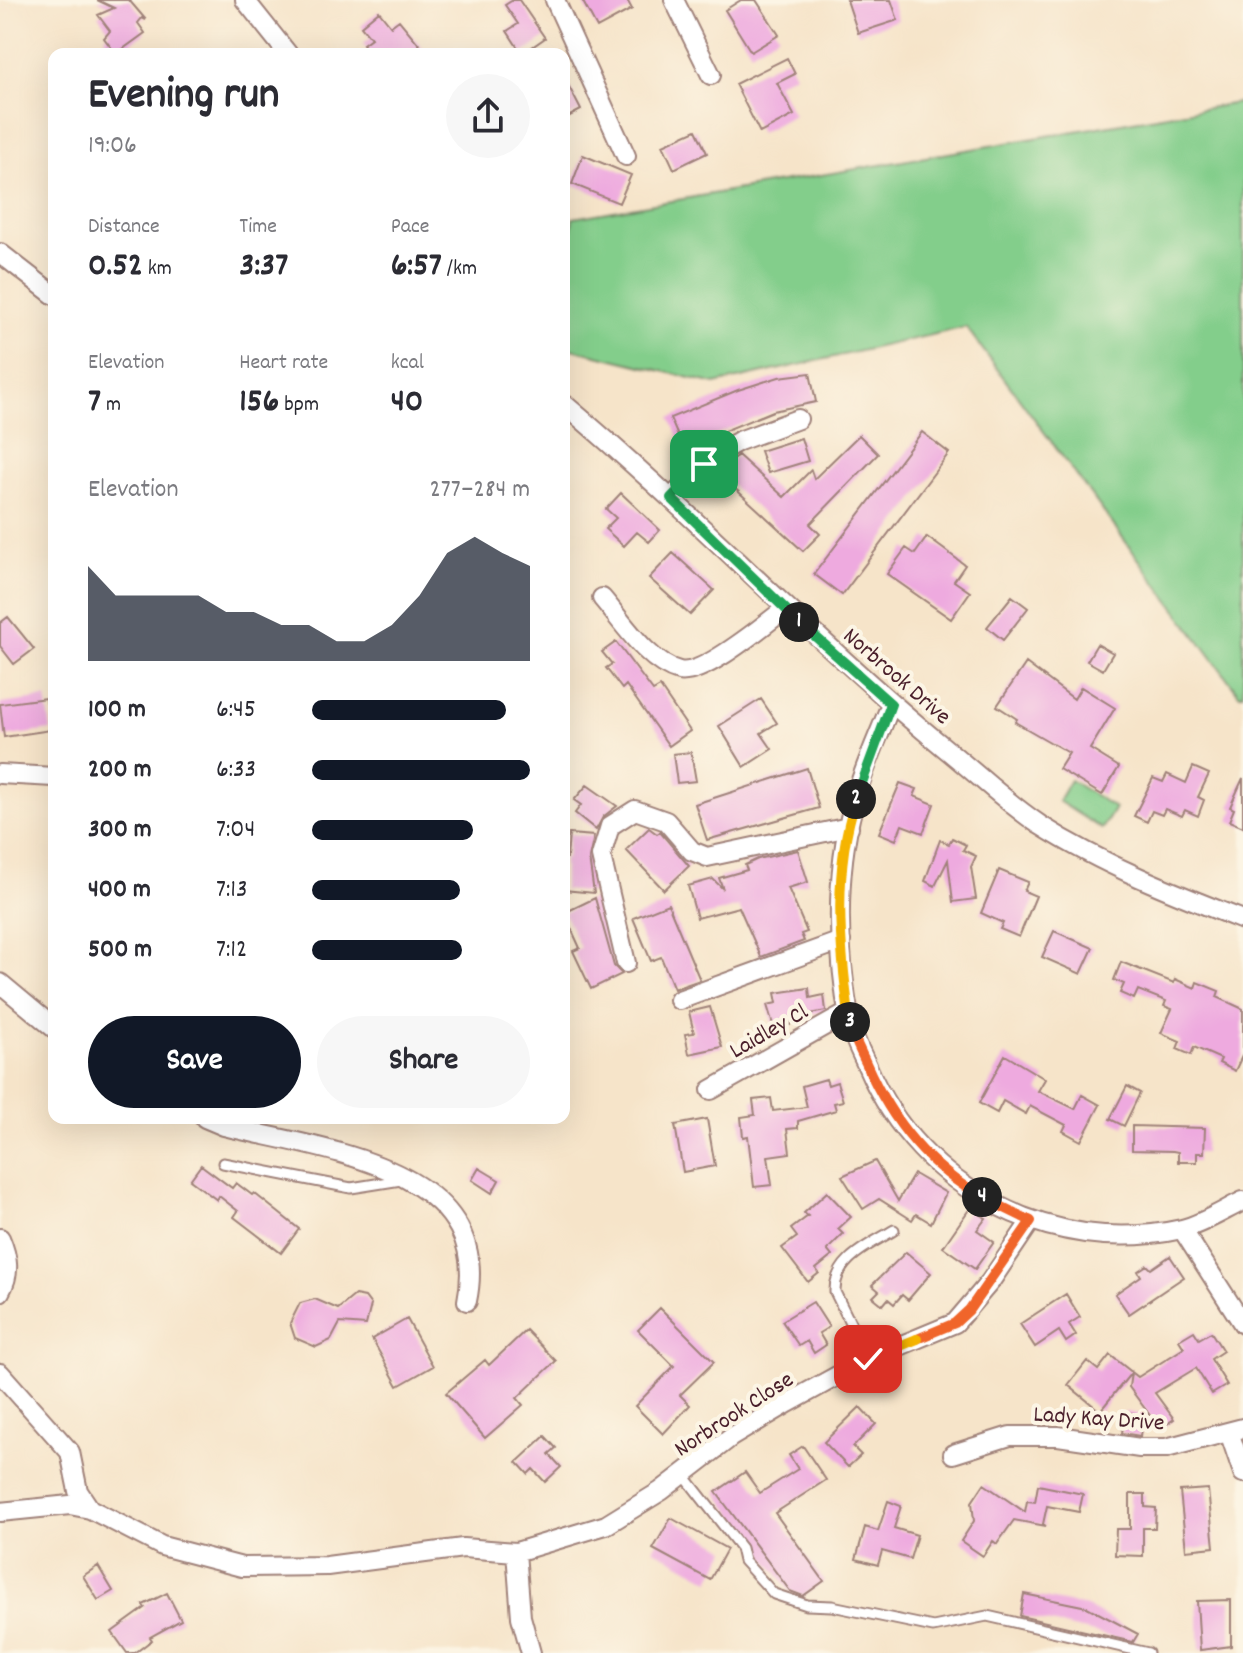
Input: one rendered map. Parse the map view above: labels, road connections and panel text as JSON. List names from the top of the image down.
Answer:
{
  "streets": {
    "street": [
      "Norbrook Drive",
      "Laidley Cl",
      "Norbrook Close",
      "Lady Kay Drive"
    ]
  },
  "page": {
    "heading": ["Evening run", "19:06"],
    "stats": [
      ["Distance", "0.52 km"],
      ["Time", "3:37"],
      ["Pace", "6:57 /km"],
      ["Elevation", "7 m"],
      ["Heart rate", "156 bpm"],
      ["kcal", "40"]
    ],
    "chart": ["Elevation", "277–284 m"],
    "pins": [
      "1",
      "2",
      "3",
      "4"
    ],
    "list": [
      {
        "name": "100 m",
        "note": "6:45"
      },
      {
        "name": "200 m",
        "note": "6:33"
      },
      {
        "name": "300 m",
        "note": "7:04"
      },
      {
        "name": "400 m",
        "note": "7:13"
      },
      {
        "name": "500 m",
        "note": "7:12"
      }
    ],
    "buttons": ["Save", "Share"]
  }
}
